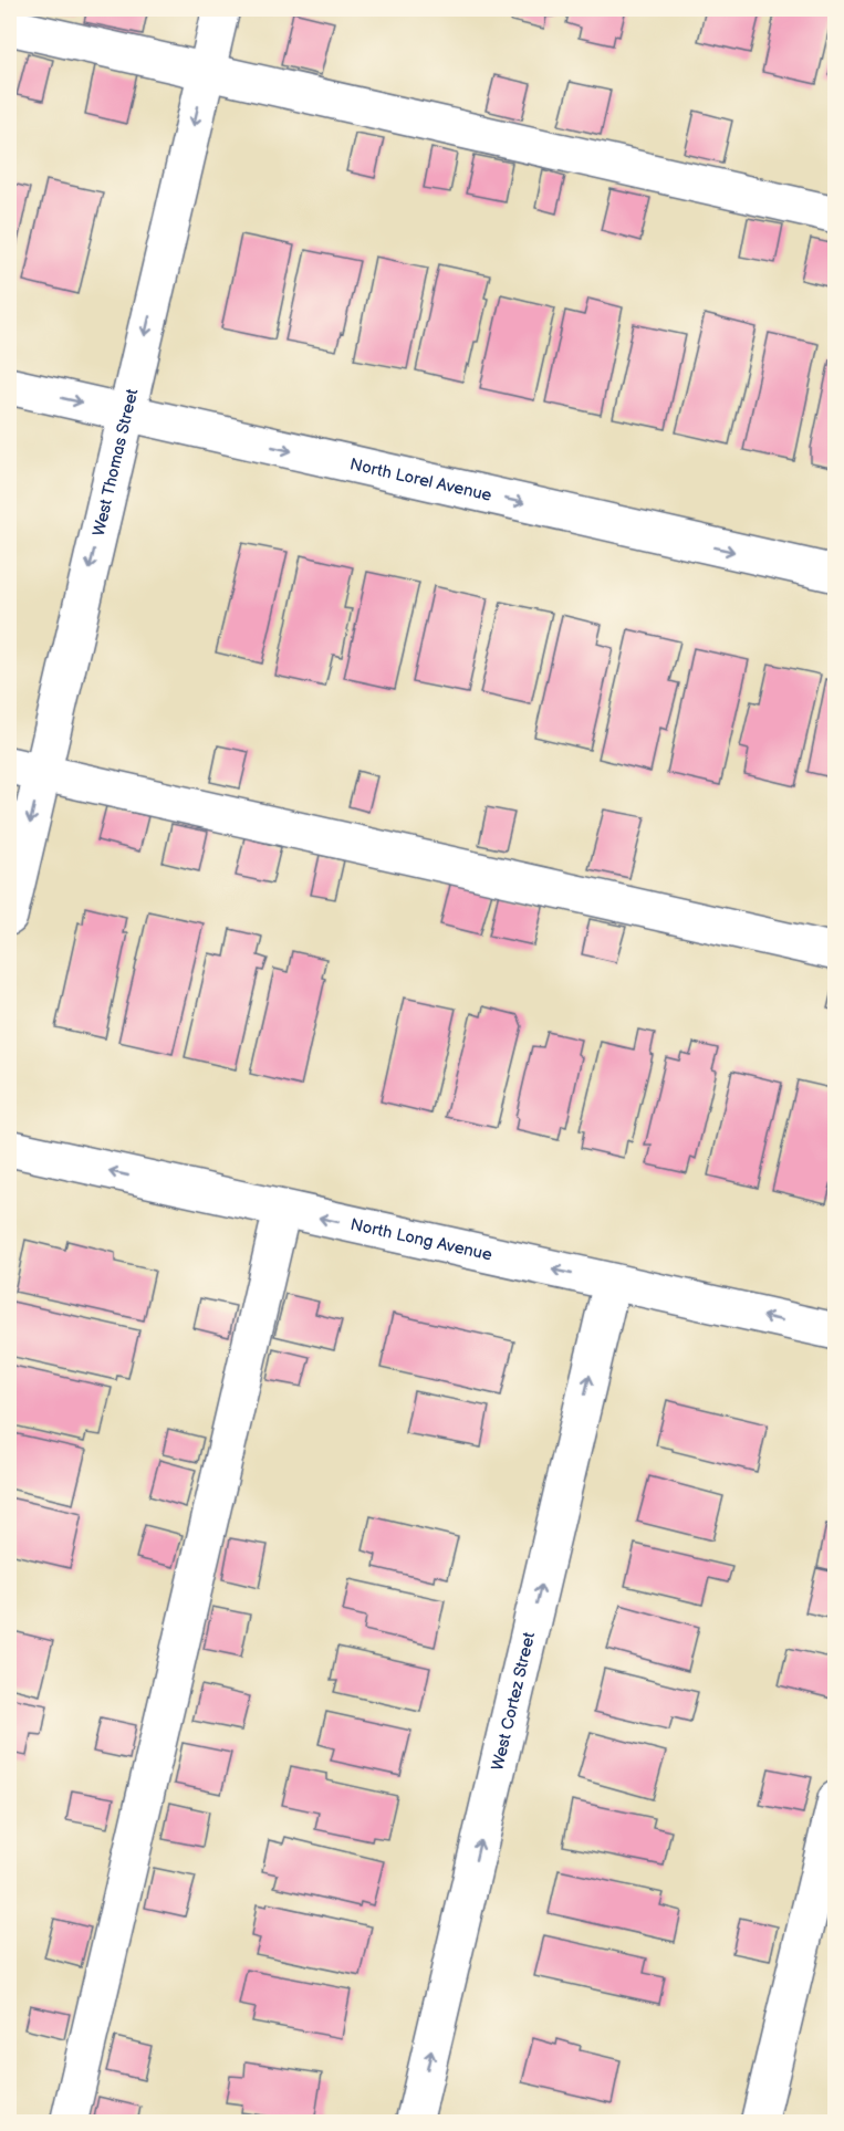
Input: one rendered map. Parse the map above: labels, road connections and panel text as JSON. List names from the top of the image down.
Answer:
{
  "streets": {
    "street": [
      "West Thomas Street",
      "North Lorel Avenue",
      "North Long Avenue",
      "West Cortez Street"
    ]
  },
  "crossings": [
    ["West Thomas Street", "North Lorel Avenue"],
    ["North Long Avenue", "West Cortez Street"]
  ],
  "one_way": [
    "West Thomas Street",
    "North Lorel Avenue",
    "North Long Avenue",
    "West Cortez Street"
  ]
}
